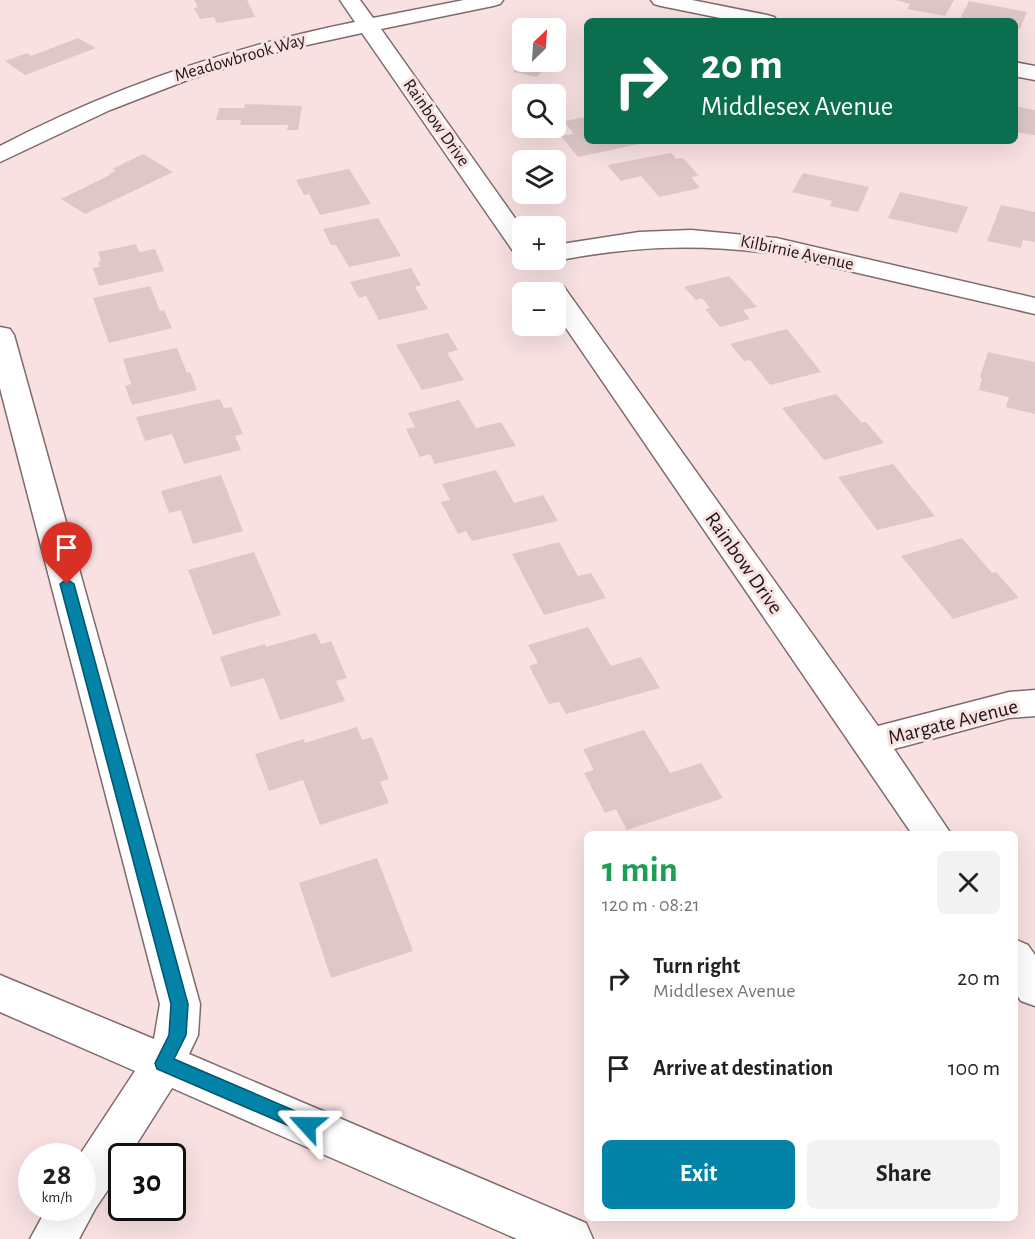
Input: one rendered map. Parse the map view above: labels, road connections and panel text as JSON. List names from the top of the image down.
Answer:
{
  "streets": {
    "street": [
      "Meadowbrook Way",
      "Rainbow Drive",
      "Kilbirnie Avenue",
      "Margate Avenue"
    ]
  },
  "crossings": [
    ["Meadowbrook Way", "Rainbow Drive"],
    ["Rainbow Drive", "Margate Avenue"]
  ],
  "north": "top right",
  "page": {
    "map_buttons": ["+", "−"],
    "turn": ["20 m", "Middlesex Avenue"],
    "heading": ["1 min", "120 m · 08:21"],
    "list": [
      {
        "name": "Turn right",
        "note": "Middlesex Avenue",
        "value": "20 m"
      },
      {
        "name": "Arrive at destination",
        "value": "100 m"
      }
    ],
    "buttons": ["Exit", "Share"],
    "speed": "28 km/h",
    "limit": "30"
  }
}
